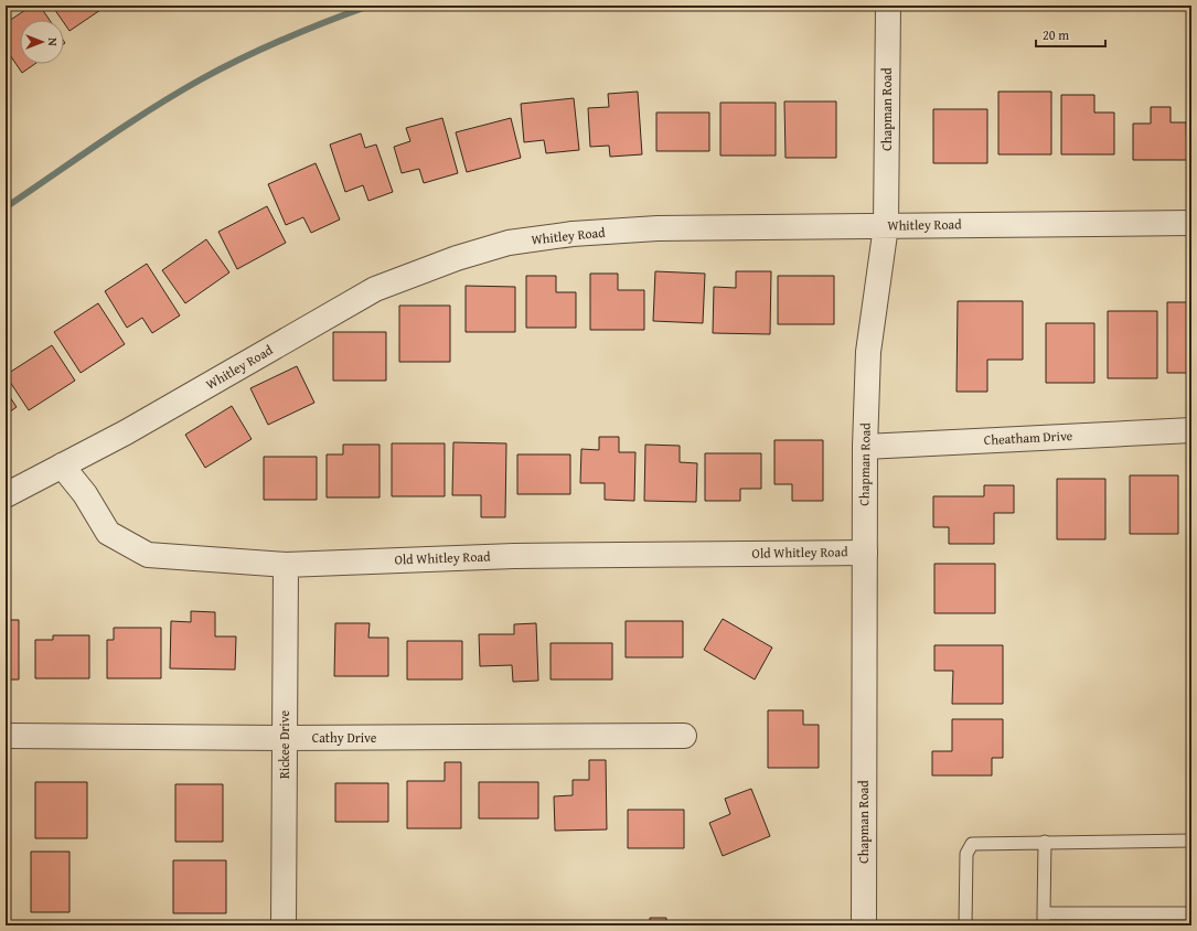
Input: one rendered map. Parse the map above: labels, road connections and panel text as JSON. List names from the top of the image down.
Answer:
{
  "streets": {
    "street": [
      "Chapman Road",
      "Whitley Road",
      "Cheatham Drive",
      "Old Whitley Road",
      "Cathy Drive",
      "Rickee Drive"
    ]
  },
  "crossings": [
    ["Chapman Road", "Whitley Road"],
    ["Chapman Road", "Cheatham Drive"],
    ["Chapman Road", "Old Whitley Road"],
    ["Whitley Road", "Old Whitley Road"],
    ["Old Whitley Road", "Rickee Drive"],
    ["Cathy Drive", "Rickee Drive"]
  ],
  "scale_bar": "20 m",
  "north": "right"
}
